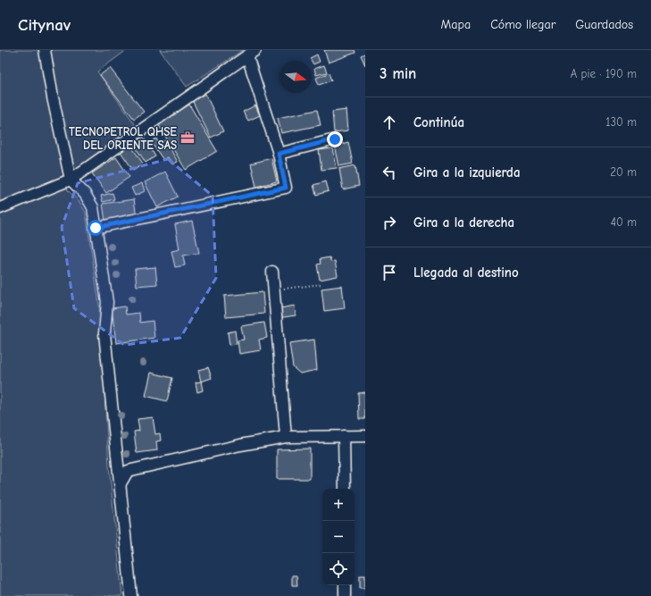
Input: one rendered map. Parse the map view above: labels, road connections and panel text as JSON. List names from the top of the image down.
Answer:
{
  "places": {
    "office": ["TECNOPETROL QHSE DEL ORIENTE SAS"]
  },
  "north": "right",
  "page": {
    "header": "Citynav",
    "nav": ["Mapa", "Cómo llegar", "Guardados"],
    "heading": ["3 min", "A pie · 190 m"],
    "list": [
      ["Continúa", "130 m"],
      ["Gira a la izquierda", "20 m"],
      ["Gira a la derecha", "40 m"],
      "Llegada al destino"
    ],
    "map_buttons": ["+", "−"]
  }
}
